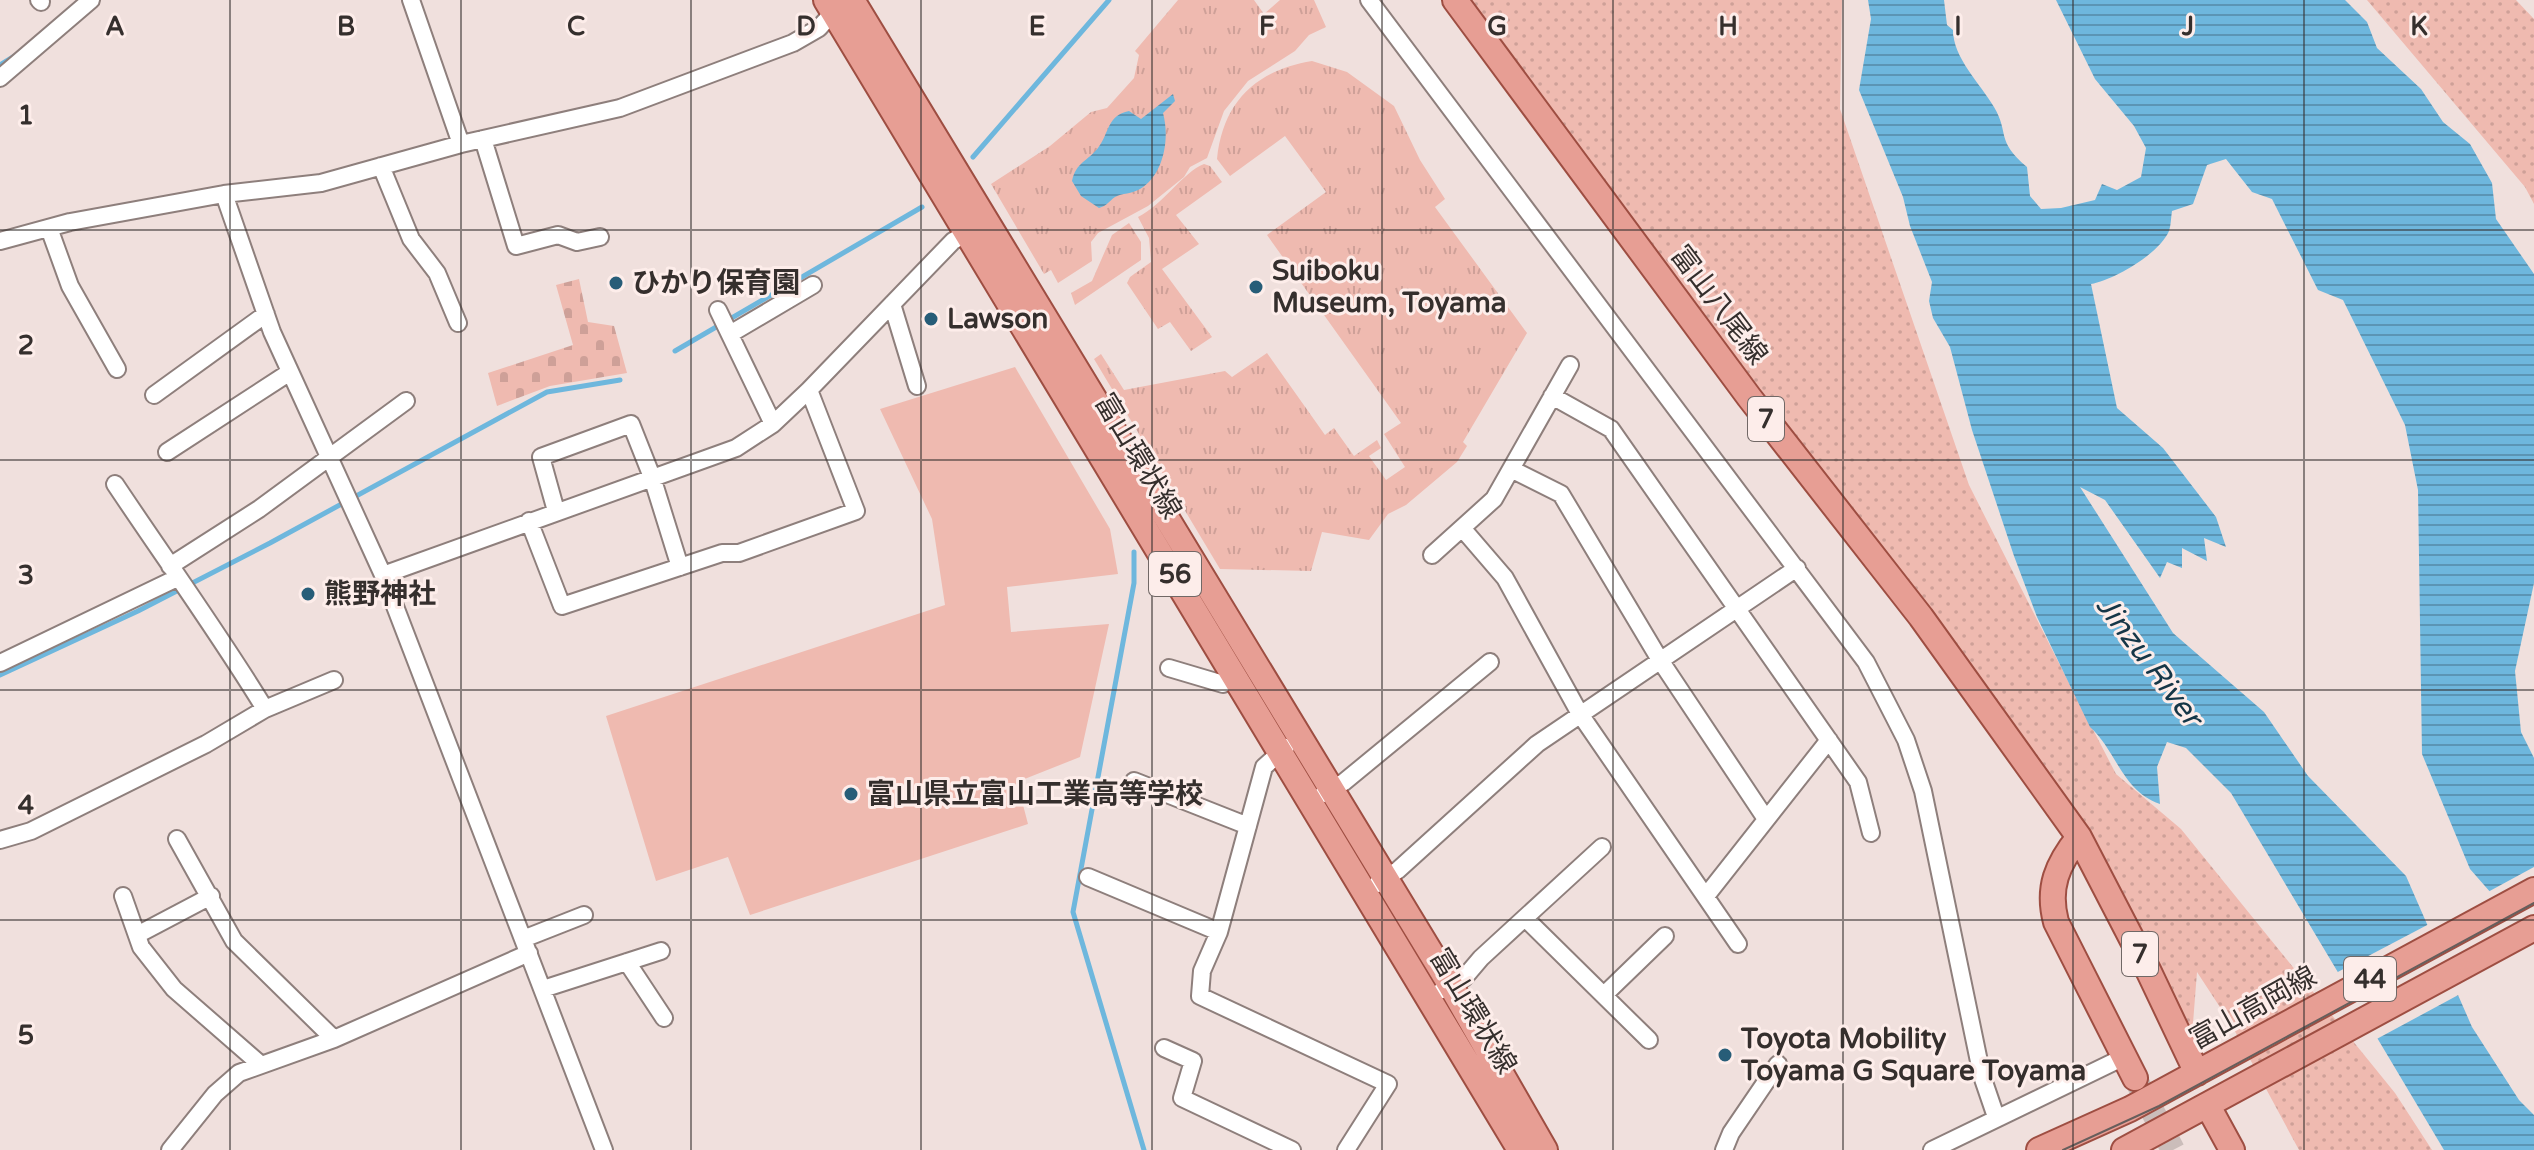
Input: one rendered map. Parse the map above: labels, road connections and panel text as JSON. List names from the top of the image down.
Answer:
{
  "streets": {
    "main road": [
      "富山八尾線",
      "7",
      "富山環状線",
      "56",
      "44",
      "富山高岡線"
    ]
  },
  "crossings": [
    ["富山八尾線", "7"],
    ["富山八尾線", "富山高岡線"]
  ],
  "water": ["Jinzu River"],
  "places": [
    "ひかり保育園",
    "Suiboku Museum, Toyama",
    "Lawson",
    "熊野神社",
    "富山県立富山工業高等学校",
    "Toyota Mobility Toyama G Square Toyama"
  ],
  "grid": {
    "columns": [
      "A",
      "B",
      "C",
      "D",
      "E",
      "F",
      "G",
      "H",
      "I",
      "J",
      "K"
    ],
    "rows": [
      "1",
      "2",
      "3",
      "4",
      "5"
    ]
  }
}
